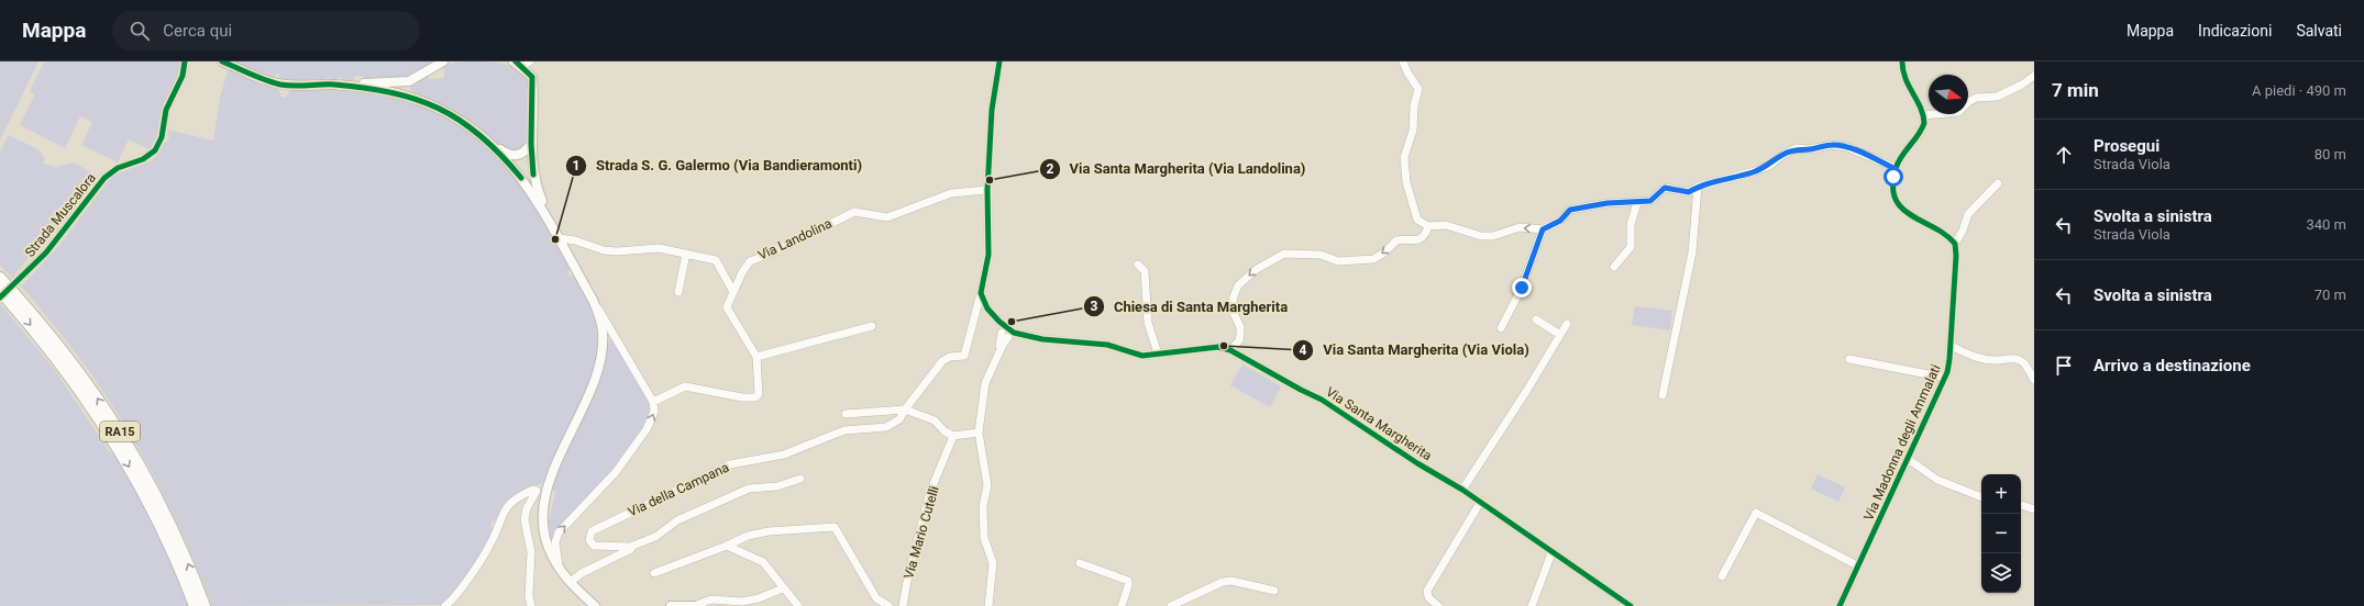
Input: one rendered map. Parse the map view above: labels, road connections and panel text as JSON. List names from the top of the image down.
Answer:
{
  "streets": {
    "highway": ["RA15"],
    "street": [
      "Strada Muscalora",
      "Via Landolina",
      "Via Santa Margherita",
      "Via Madonna degli Ammalati",
      "Via della Campana",
      "Via Mario Cutelli"
    ]
  },
  "places": [
    "Via Santa Margherita (Via Landolina)",
    "Strada S. G. Galermo (Via Bandieramonti)",
    "Chiesa di Santa Margherita",
    "Via Santa Margherita (Via Viola)"
  ],
  "north": "right",
  "page": {
    "header": "Mappa",
    "search": "Cerca qui",
    "nav": ["Mappa", "Indicazioni", "Salvati"],
    "heading": ["7 min", "A piedi · 490 m"],
    "list": [
      ["Prosegui", "Strada Viola", "80 m"],
      ["Svolta a sinistra", "Strada Viola", "340 m"],
      ["Svolta a sinistra", "70 m"],
      "Arrivo a destinazione"
    ],
    "map_buttons": ["+", "−"]
  }
}
